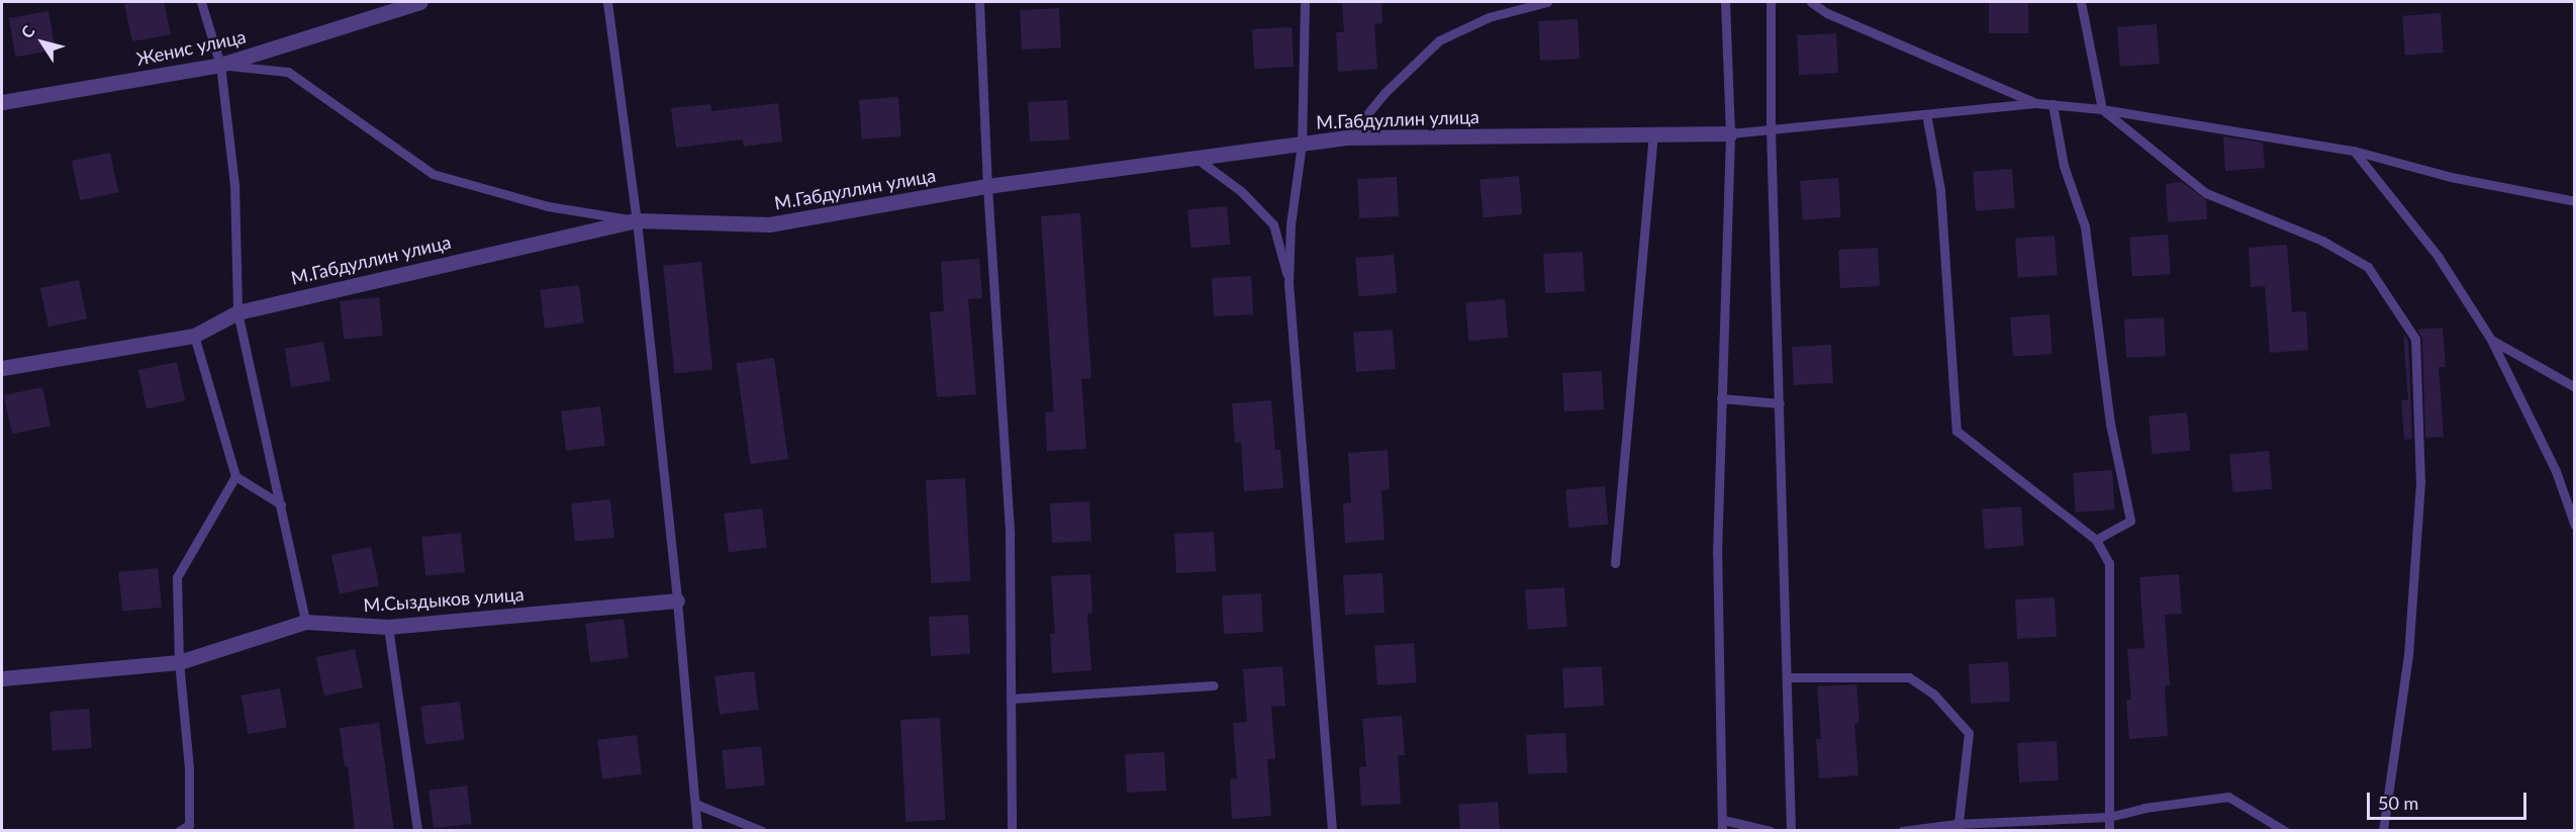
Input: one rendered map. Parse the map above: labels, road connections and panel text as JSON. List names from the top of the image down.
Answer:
{
  "streets": {
    "street": ["Женис улица", "М.Габдуллин улица", "М.Сыздыков улица"]
  },
  "scale_bar": "50 m",
  "north": "top left"
}
